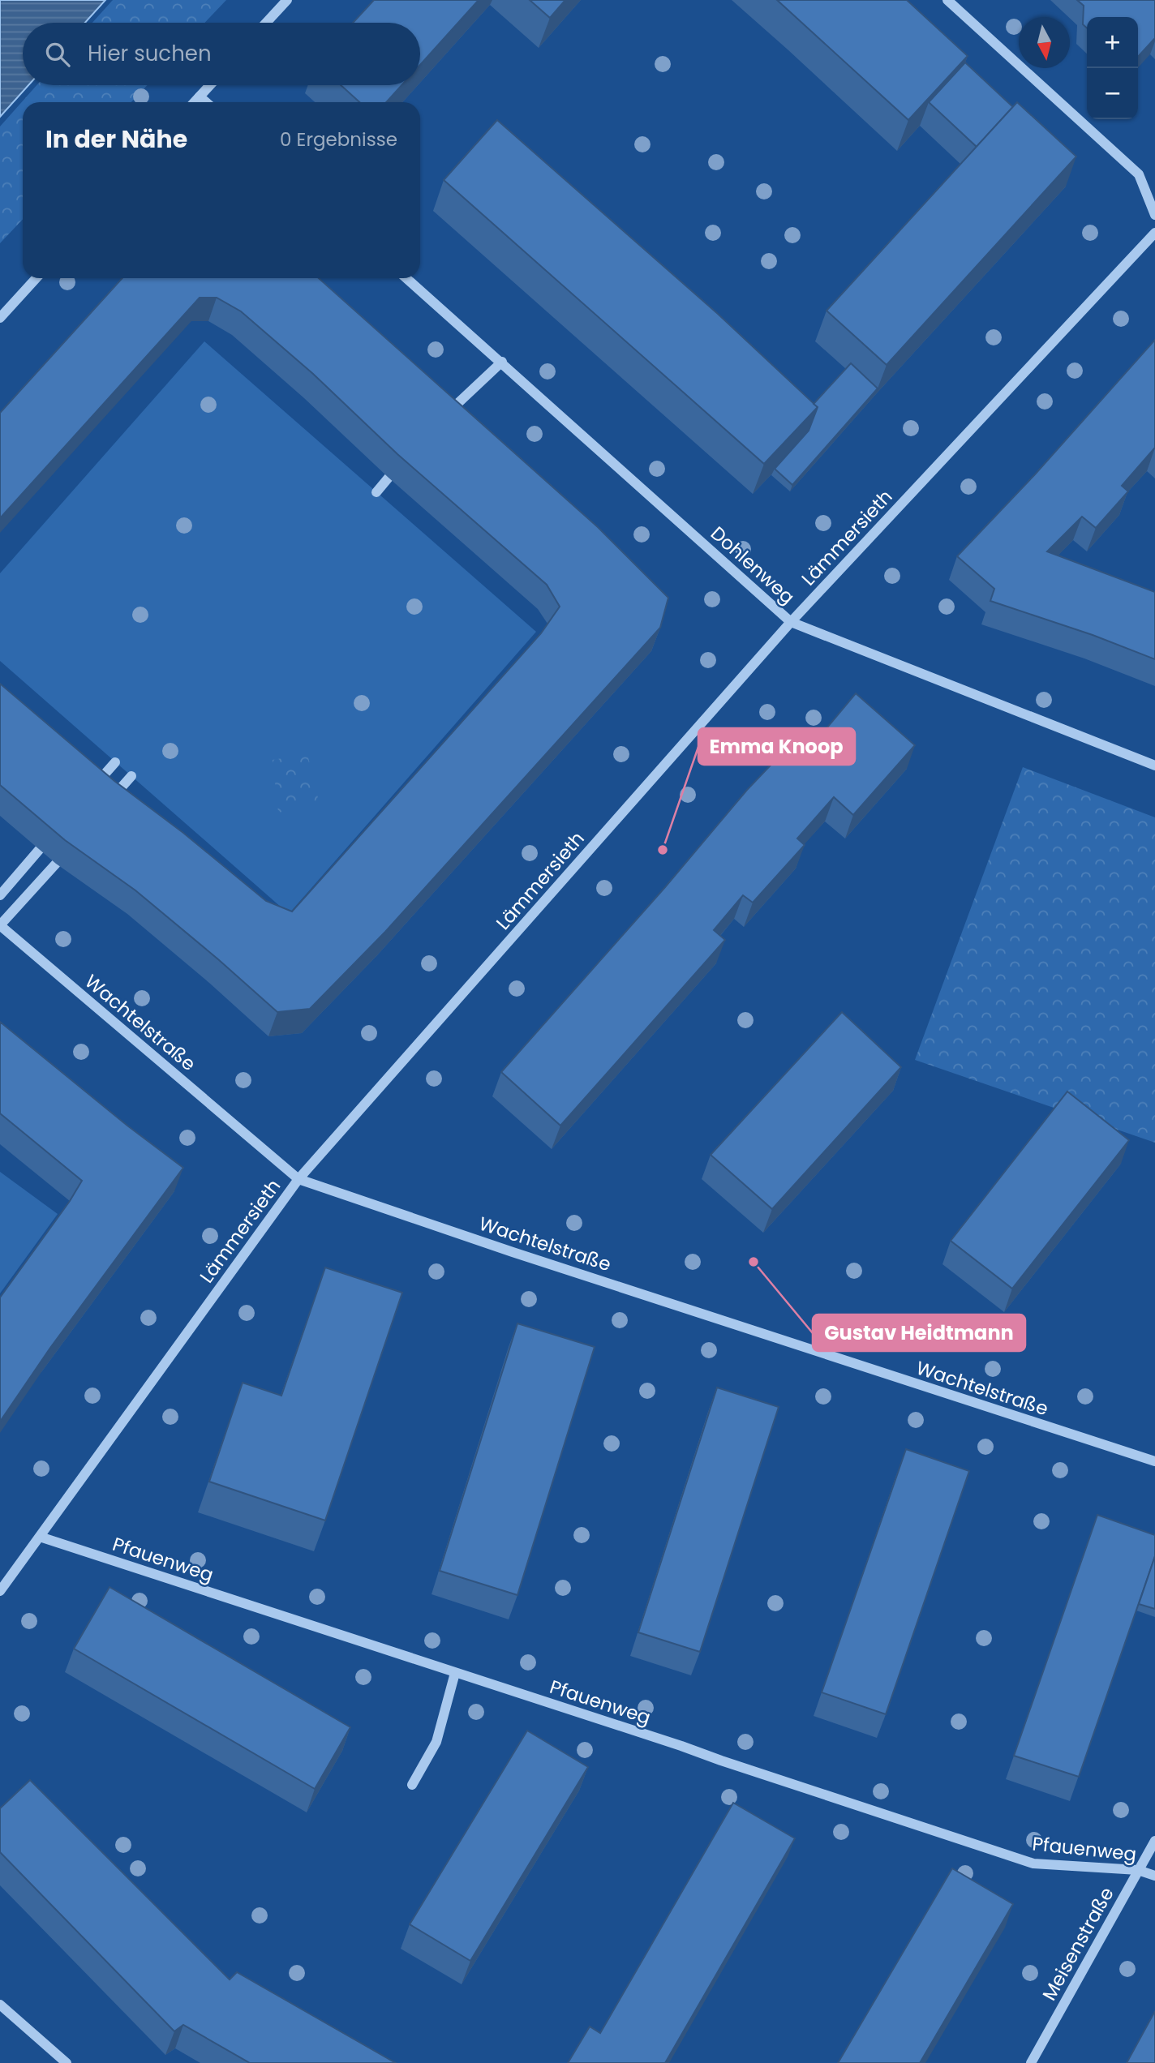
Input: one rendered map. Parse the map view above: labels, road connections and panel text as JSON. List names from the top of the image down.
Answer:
{
  "streets": {
    "street": [
      "Lämmersieth",
      "Dohlenweg",
      "Wachtelstraße",
      "Pfauenweg",
      "Meisenstraße"
    ]
  },
  "crossings": [
    ["Lämmersieth", "Dohlenweg"],
    ["Lämmersieth", "Wachtelstraße"],
    ["Lämmersieth", "Pfauenweg"],
    ["Pfauenweg", "Meisenstraße"]
  ],
  "places": ["Emma Knoop", "Gustav Heidtmann"],
  "north": "bottom",
  "page": {
    "map_buttons": ["+", "−"],
    "search": "Hier suchen",
    "heading": ["In der Nähe", "0 Ergebnisse"]
  }
}
